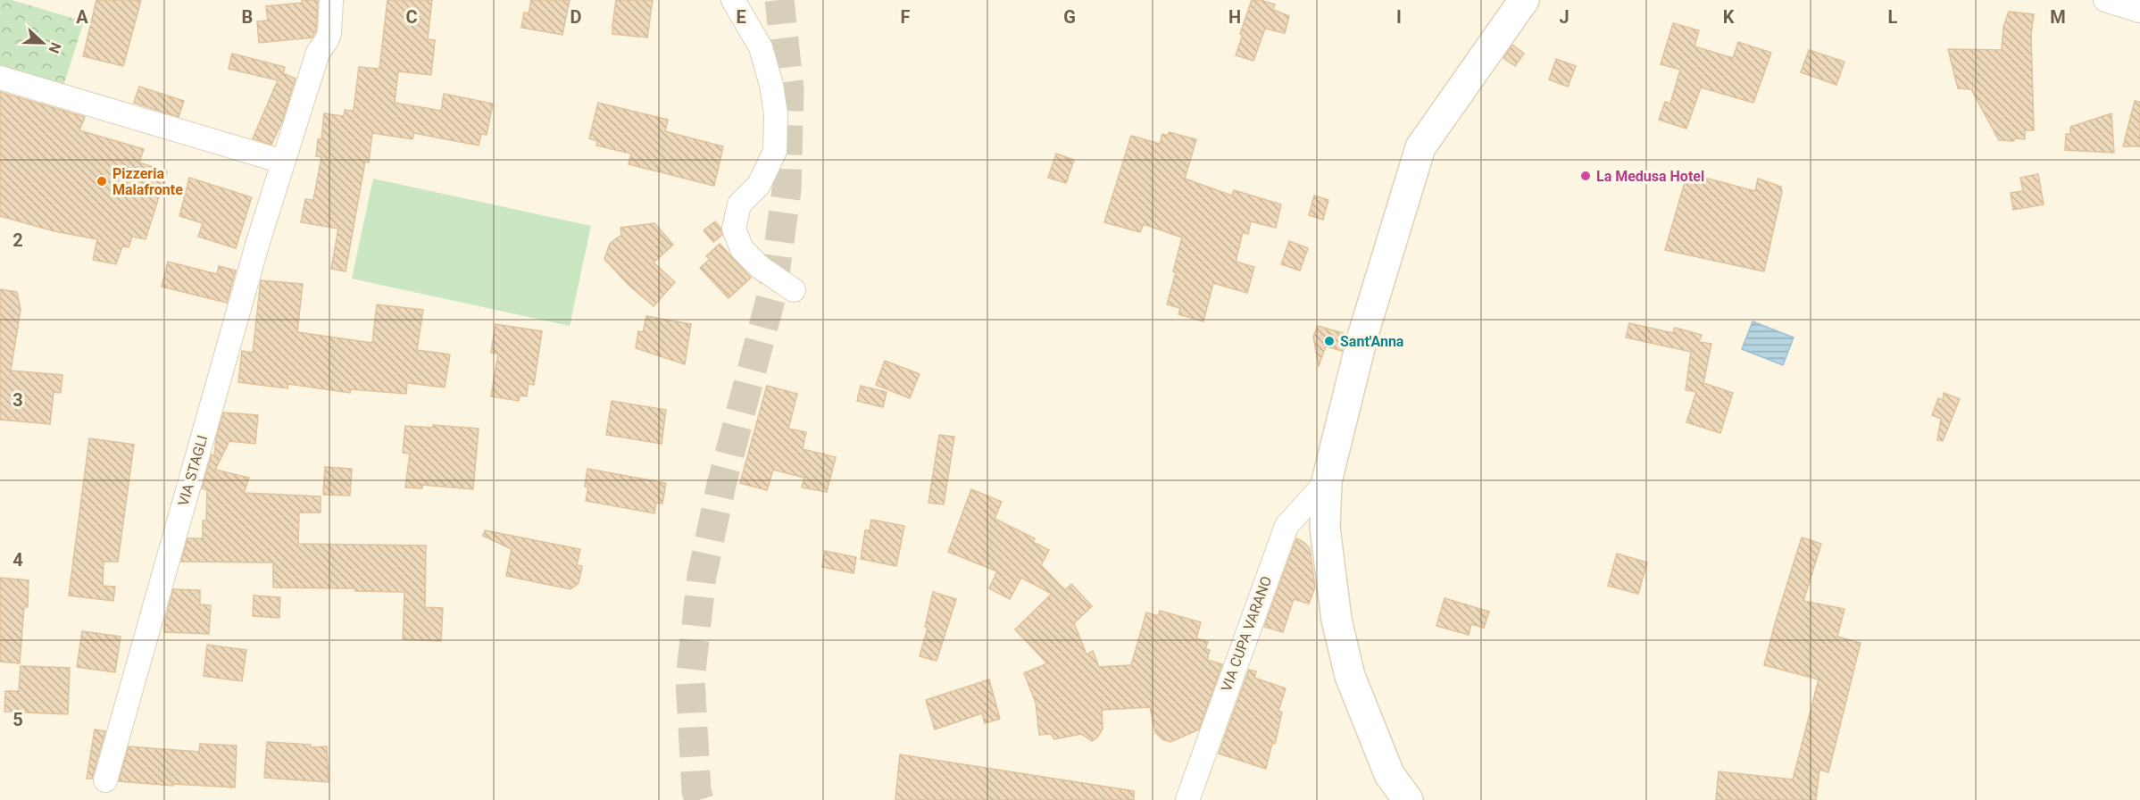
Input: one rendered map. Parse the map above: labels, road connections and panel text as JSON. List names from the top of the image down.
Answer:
{
  "streets": {
    "street": ["VIA STAGLI", "VIA CUPA VARANO"]
  },
  "places": ["La Medusa Hotel", "Pizzeria Malafronte", "Sant'Anna"],
  "north": "right",
  "grid": {
    "columns": [
      "A",
      "B",
      "C",
      "D",
      "E",
      "F",
      "G",
      "H",
      "I",
      "J",
      "K",
      "L",
      "M"
    ],
    "rows": [
      "2",
      "3",
      "4",
      "5"
    ]
  }
}
